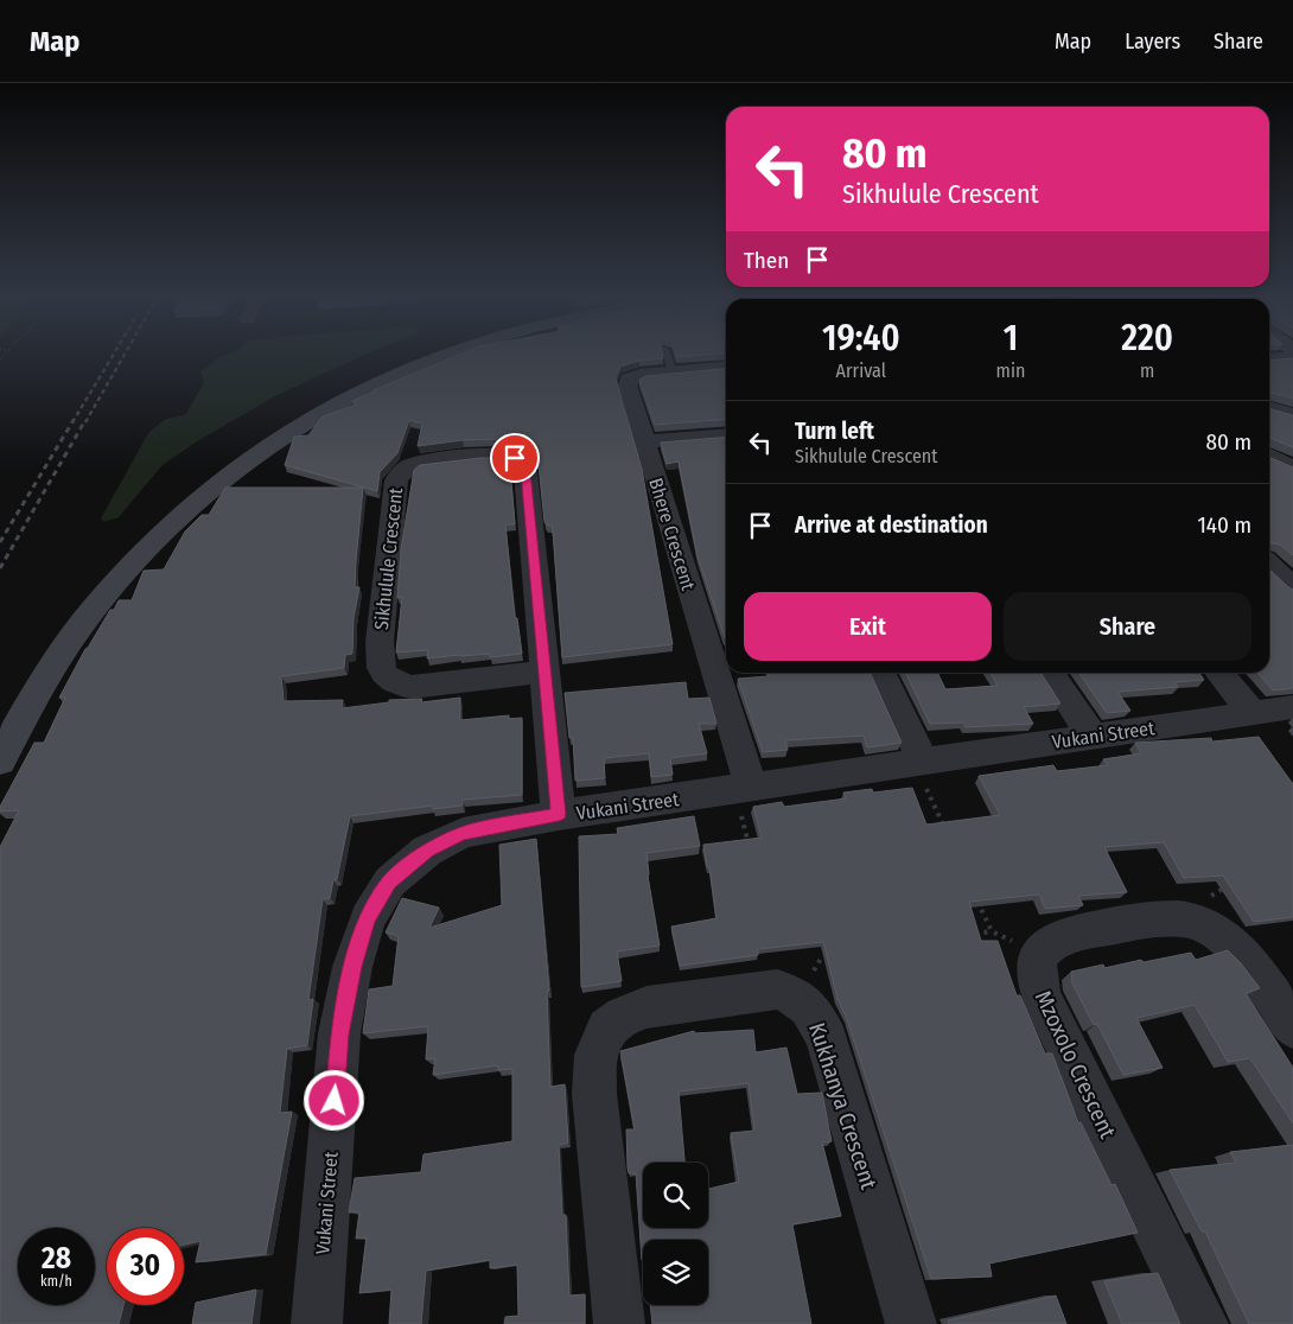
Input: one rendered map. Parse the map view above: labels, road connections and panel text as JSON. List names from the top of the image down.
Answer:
{
  "streets": {
    "street": [
      "Bhere Crescent",
      "Sikhulule Crescent",
      "Vukani Street",
      "Mzoxolo Crescent",
      "Kukhanya Crescent"
    ]
  },
  "crossings": [
    ["Bhere Crescent", "Vukani Street"],
    ["Sikhulule Crescent", "Vukani Street"]
  ],
  "page": {
    "header": "Map",
    "nav": ["Map", "Layers", "Share"],
    "turn": ["80 m", "Sikhulule Crescent"],
    "then": "Then",
    "eta": [
      "19:40",
      "Arrival",
      "1",
      "min",
      "220",
      "m"
    ],
    "list": [
      {
        "name": "Turn left",
        "note": "Sikhulule Crescent",
        "value": "80 m"
      },
      {
        "name": "Arrive at destination",
        "value": "140 m"
      }
    ],
    "buttons": ["Exit", "Share"],
    "speed": "28 km/h",
    "limit": "30"
  }
}
